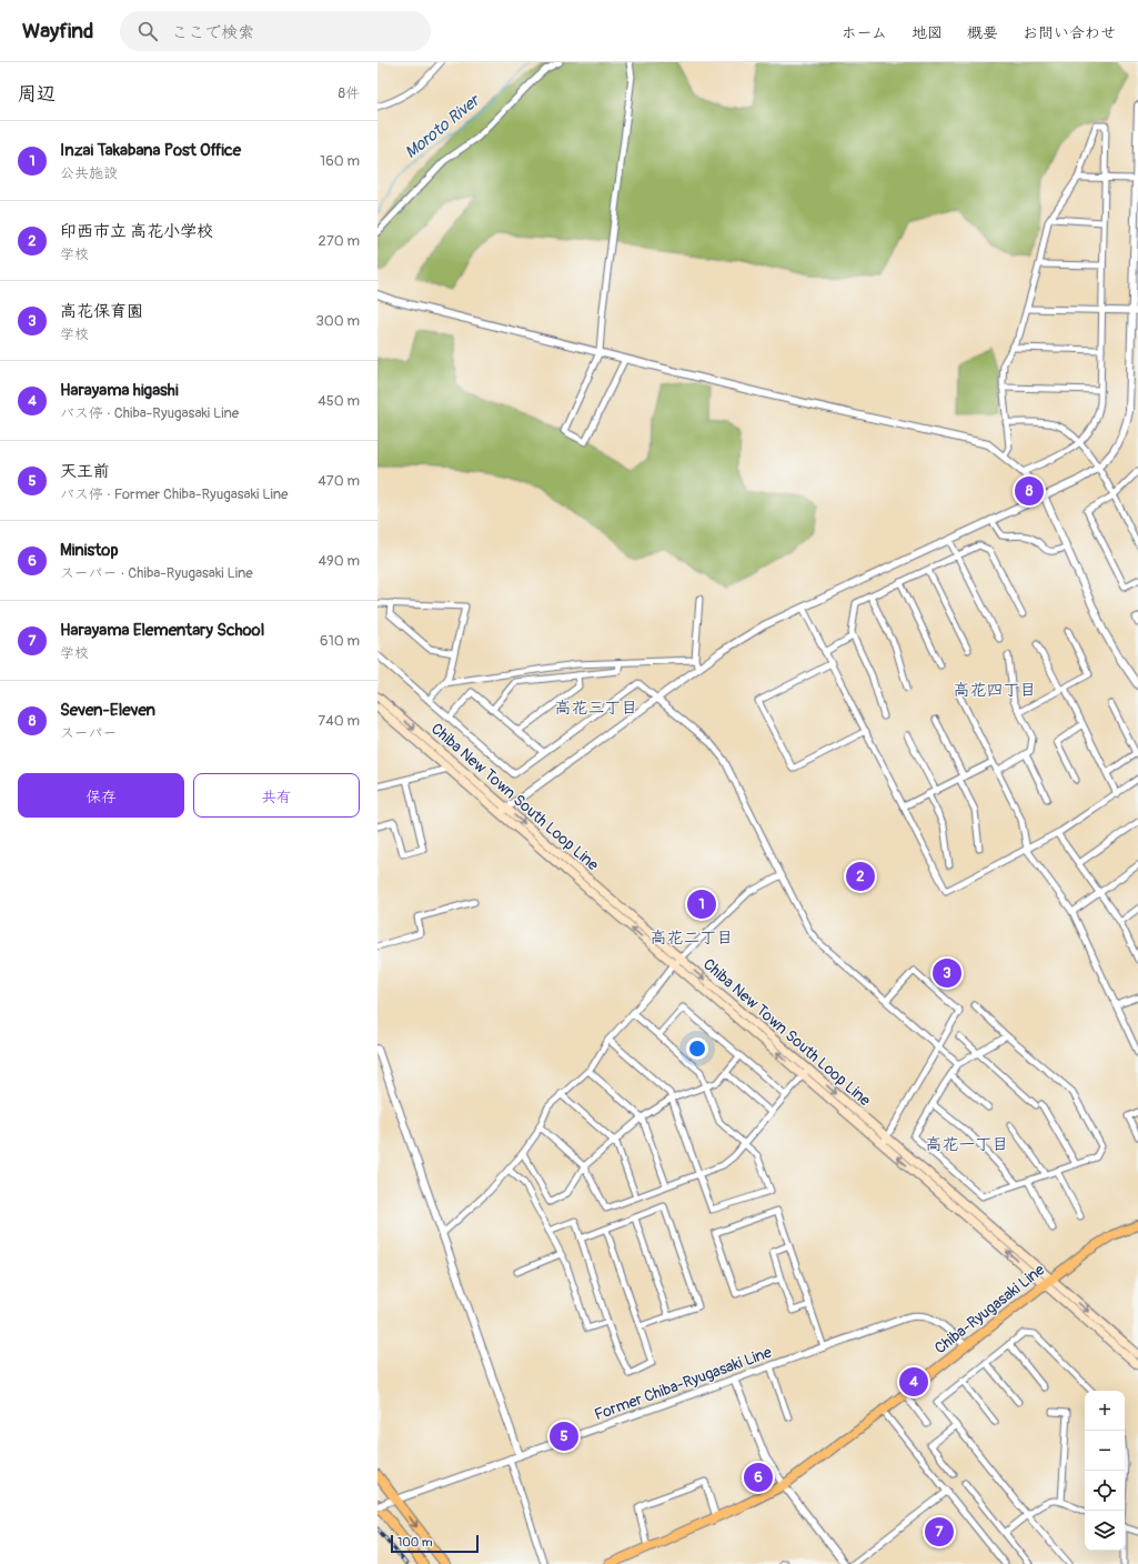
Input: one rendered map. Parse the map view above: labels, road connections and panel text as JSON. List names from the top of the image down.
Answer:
{
  "streets": {
    "main road": ["Chiba New Town South Loop Line", "Chiba-Ryugasaki Line"],
    "street": ["Former Chiba-Ryugasaki Line"]
  },
  "crossings": [
    ["Chiba New Town South Loop Line", "Chiba-Ryugasaki Line"],
    ["Chiba-Ryugasaki Line", "Former Chiba-Ryugasaki Line"]
  ],
  "districts": [
    "高花四丁目",
    "高花三丁目",
    "高花二丁目",
    "高花一丁目"
  ],
  "water": ["Moroto River"],
  "scale_bar": "100 m",
  "page": {
    "header": "Wayfind",
    "search": "ここで検索",
    "nav": [
      "ホーム",
      "地図",
      "概要",
      "お問い合わせ"
    ],
    "heading": ["周辺", "8件"],
    "list": [
      {
        "mark": "1",
        "name": "Inzai Takabana Post Office",
        "note": "公共施設",
        "value": "160 m"
      },
      {
        "mark": "2",
        "name": "印西市立 高花小学校",
        "note": "学校",
        "value": "270 m"
      },
      {
        "mark": "3",
        "name": "高花保育園",
        "note": "学校",
        "value": "300 m"
      },
      {
        "mark": "4",
        "name": "Harayama higashi",
        "note": "バス停 · Chiba-Ryugasaki Line",
        "value": "450 m"
      },
      {
        "mark": "5",
        "name": "天王前",
        "note": "バス停 · Former Chiba-Ryugasaki Line",
        "value": "470 m"
      },
      {
        "mark": "6",
        "name": "Ministop",
        "note": "スーパー · Chiba-Ryugasaki Line",
        "value": "490 m"
      },
      {
        "mark": "7",
        "name": "Harayama Elementary School",
        "note": "学校",
        "value": "610 m"
      },
      {
        "mark": "8",
        "name": "Seven-Eleven",
        "note": "スーパー",
        "value": "740 m"
      }
    ],
    "pins": [
      "8",
      "2",
      "1",
      "3",
      "4",
      "5",
      "6",
      "7"
    ],
    "buttons": ["保存", "共有"],
    "map_buttons": ["+", "−"],
    "scale": "100 m"
  }
}
